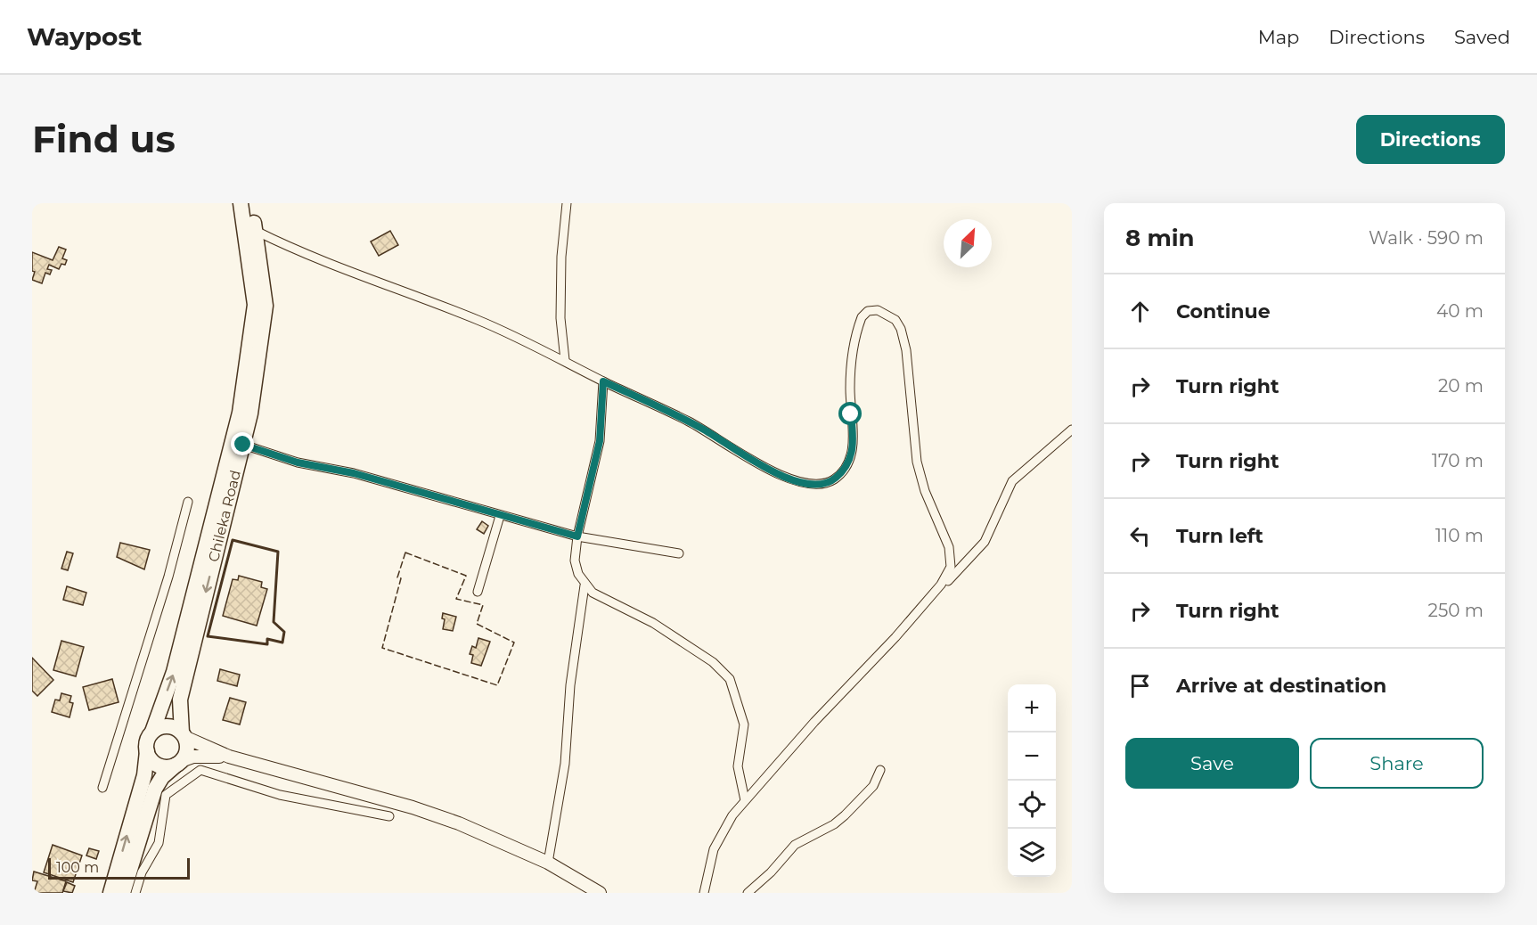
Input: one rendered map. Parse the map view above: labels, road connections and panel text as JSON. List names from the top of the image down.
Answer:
{
  "streets": {
    "highway": ["Chileka Road"]
  },
  "scale_bar": "100 m",
  "north": "top right",
  "page": {
    "header": "Waypost",
    "nav": ["Map", "Directions", "Saved"],
    "buttons": [
      "Directions",
      ["Save", "Share"]
    ],
    "title": "Find us",
    "heading": ["8 min", "Walk · 590 m"],
    "list": [
      ["Continue", "40 m"],
      ["Turn right", "20 m"],
      ["Turn right", "170 m"],
      ["Turn left", "110 m"],
      ["Turn right", "250 m"],
      "Arrive at destination"
    ],
    "map_buttons": ["+", "−"],
    "scale": "100 m"
  }
}
